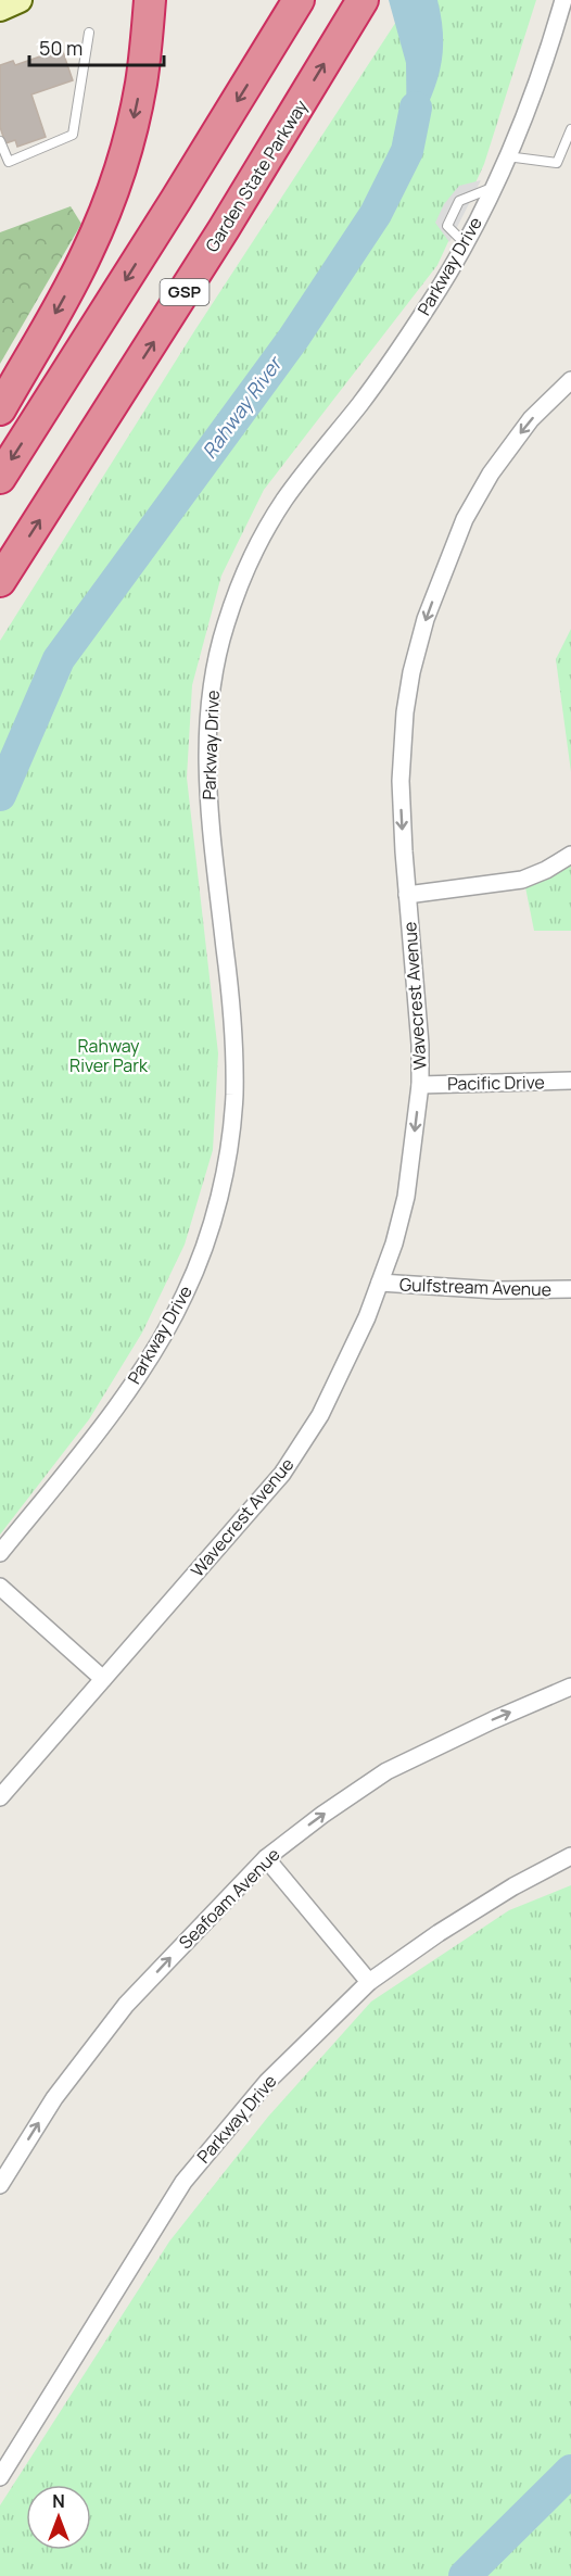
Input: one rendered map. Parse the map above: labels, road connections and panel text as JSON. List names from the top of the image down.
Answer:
{
  "streets": {
    "highway": ["Garden State Parkway", "GSP"],
    "street": [
      "Parkway Drive",
      "Wavecrest Avenue",
      "Pacific Drive",
      "Gulfstream Avenue",
      "Seafoam Avenue"
    ]
  },
  "crossings": [
    ["Wavecrest Avenue", "Pacific Drive"],
    ["Wavecrest Avenue", "Gulfstream Avenue"]
  ],
  "one_way": ["Wavecrest Avenue", "Seafoam Avenue"],
  "water": ["Rahway River"],
  "parks": ["Rahway River Park"],
  "scale_bar": "50 m",
  "north": "top"
}
